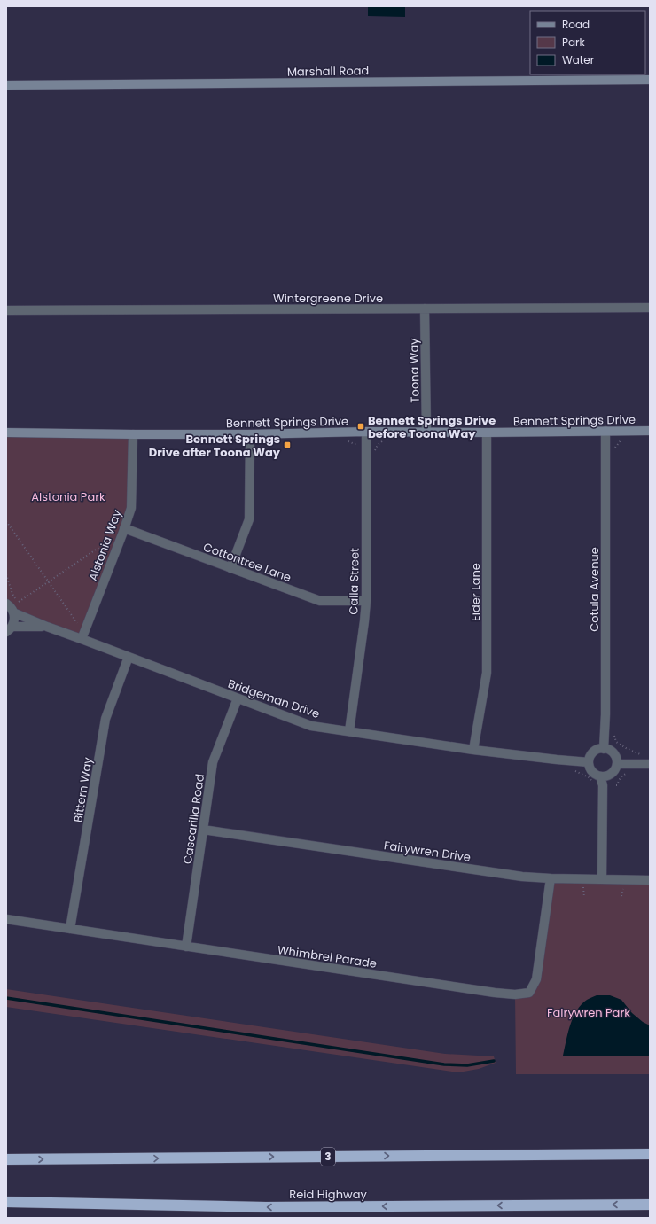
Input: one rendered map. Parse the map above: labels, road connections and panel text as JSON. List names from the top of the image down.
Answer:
{
  "streets": {
    "highway": ["3", "Reid Highway"],
    "street": [
      "Marshall Road",
      "Wintergreene Drive",
      "Toona Way",
      "Bennett Springs Drive",
      "Alstonia Way",
      "Cottontree Lane",
      "Calla Street",
      "Cotula Avenue",
      "Eider Lane",
      "Bridgeman Drive",
      "Bittern Way",
      "Cascarilla Road",
      "Fairywren Drive",
      "Whimbrel Parade"
    ]
  },
  "crossings": [
    ["Wintergreene Drive", "Toona Way"],
    ["Toona Way", "Bennett Springs Drive"],
    ["Bennett Springs Drive", "Alstonia Way"],
    ["Bennett Springs Drive", "Calla Street"],
    ["Bennett Springs Drive", "Cotula Avenue"],
    ["Bennett Springs Drive", "Eider Lane"],
    ["Alstonia Way", "Cottontree Lane"],
    ["Alstonia Way", "Bridgeman Drive"],
    ["Cottontree Lane", "Calla Street"],
    ["Calla Street", "Bridgeman Drive"],
    ["Cotula Avenue", "Bridgeman Drive"],
    ["Eider Lane", "Bridgeman Drive"],
    ["Bridgeman Drive", "Bittern Way"],
    ["Bridgeman Drive", "Cascarilla Road"],
    ["Bittern Way", "Whimbrel Parade"],
    ["Cascarilla Road", "Fairywren Drive"],
    ["Cascarilla Road", "Whimbrel Parade"],
    ["Fairywren Drive", "Whimbrel Parade"]
  ],
  "parks": ["Alstonia Park", "Fairywren Park"],
  "places": {
    "transit": ["Bennett Springs Drive before Toona Way", "Bennett Springs Drive after Toona Way"]
  },
  "legend": ["Road", "Park", "Water"]
}
